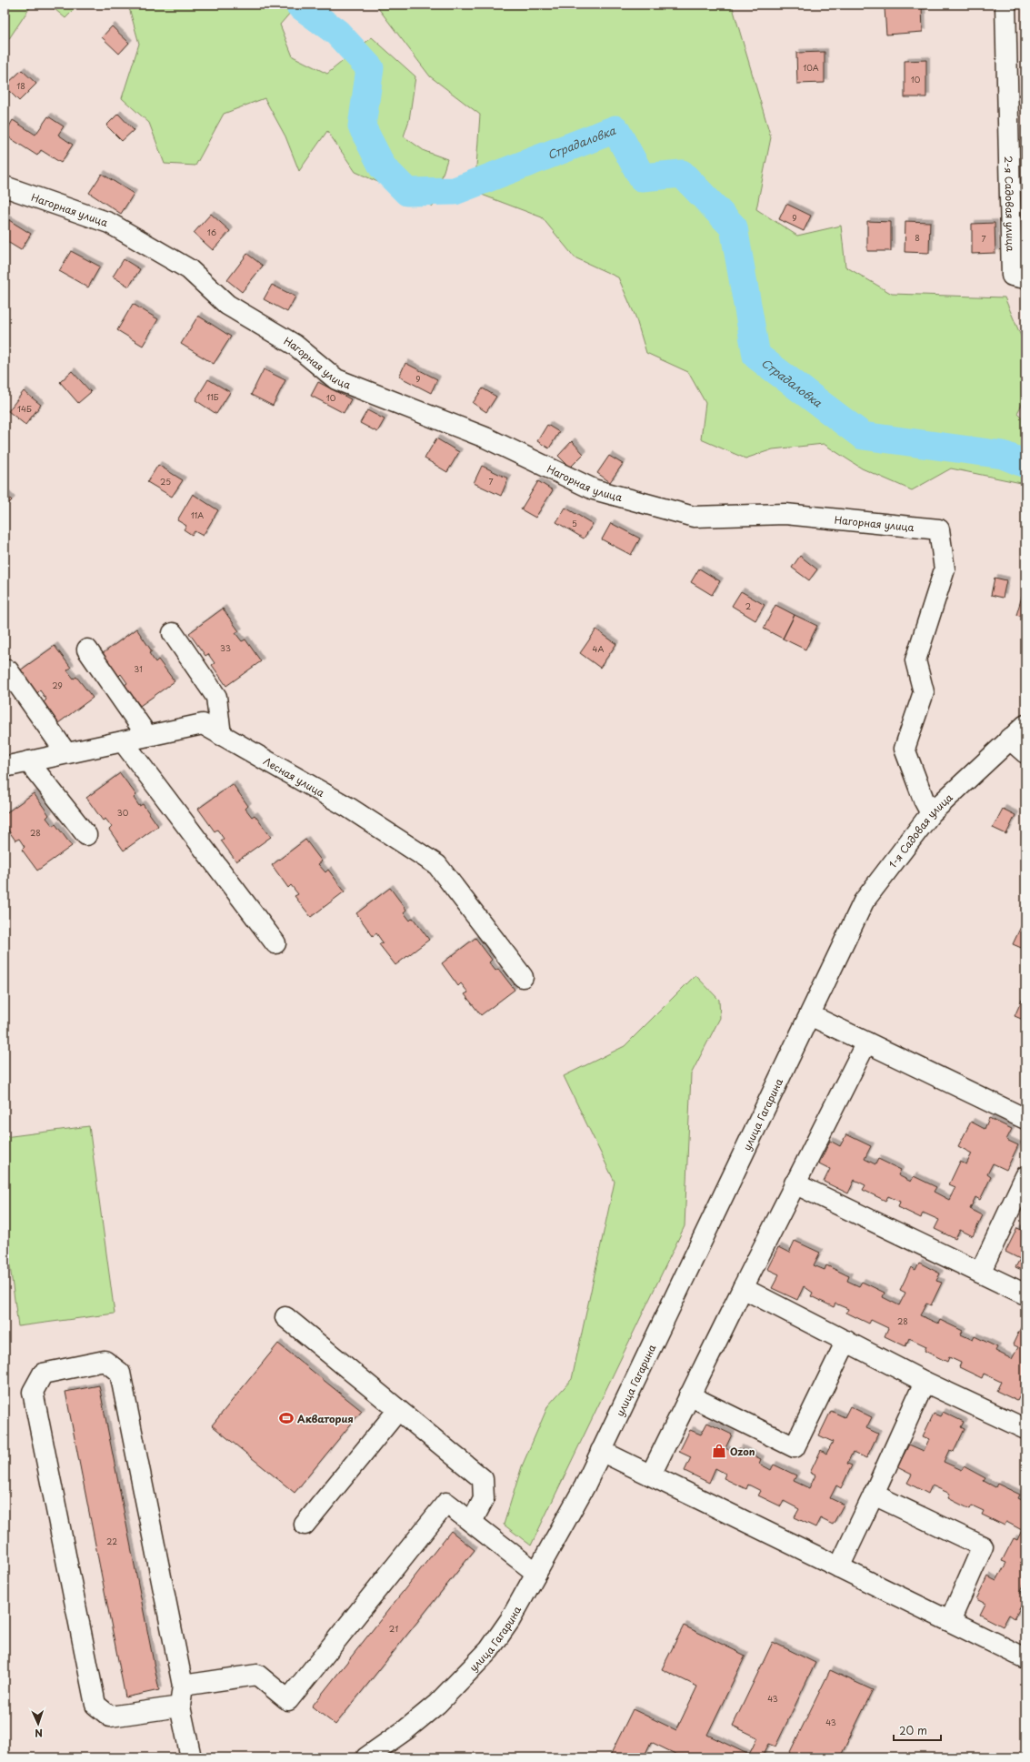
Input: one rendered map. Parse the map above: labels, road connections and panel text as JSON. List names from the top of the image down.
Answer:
{
  "streets": {
    "street": [
      "2-я Садовая улица",
      "Нагорная улица",
      "Лесная улица",
      "1-я Садовая улица",
      "улица Гагарина"
    ]
  },
  "crossings": [
    ["Нагорная улица", "1-я Садовая улица"],
    ["1-я Садовая улица", "улица Гагарина"]
  ],
  "water": ["Страдаловка"],
  "places": {
    "sports": ["Акватория"],
    "shop": ["Ozon"]
  },
  "house_numbers": [
    "10А",
    "10",
    "18",
    "9",
    "16",
    "8",
    "7",
    "9",
    "11Б",
    "10",
    "14Б",
    "25",
    "7",
    "11А",
    "5",
    "2",
    "33",
    "4А",
    "31",
    "29",
    "30",
    "28",
    "28",
    "22",
    "21",
    "43",
    "43"
  ],
  "scale_bar": "20 m",
  "north": "bottom"
}
